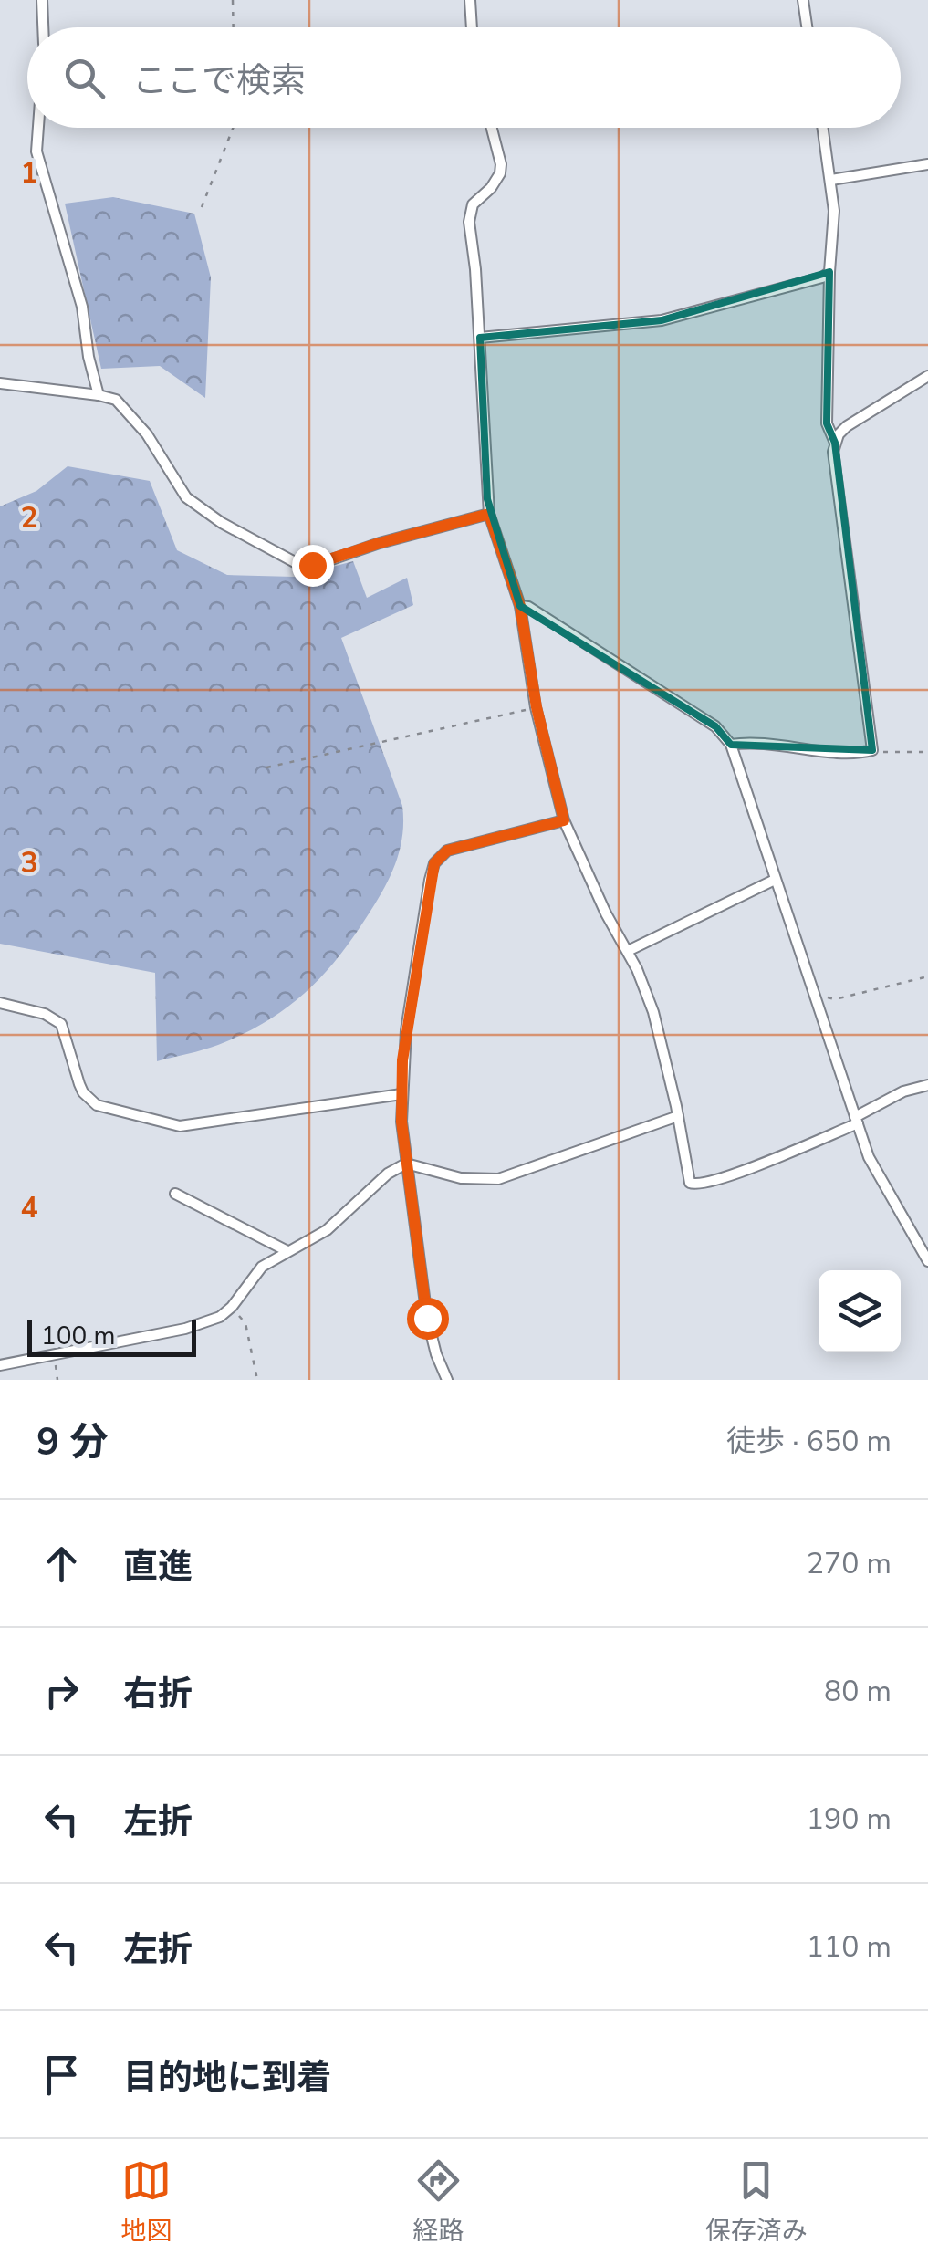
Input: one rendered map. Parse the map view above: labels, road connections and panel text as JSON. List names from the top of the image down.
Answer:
{
  "scale_bar": "100 m",
  "page": {
    "search": "ここで検索",
    "scale": "100 m",
    "heading": ["9 分", "徒歩 · 650 m"],
    "list": [
      ["直進", "270 m"],
      ["右折", "80 m"],
      ["左折", "190 m"],
      ["左折", "110 m"],
      "目的地に到着"
    ],
    "nav": ["地図", "経路", "保存済み"]
  },
  "grid": {
    "rows": [
      "1",
      "2",
      "3",
      "4"
    ]
  }
}
